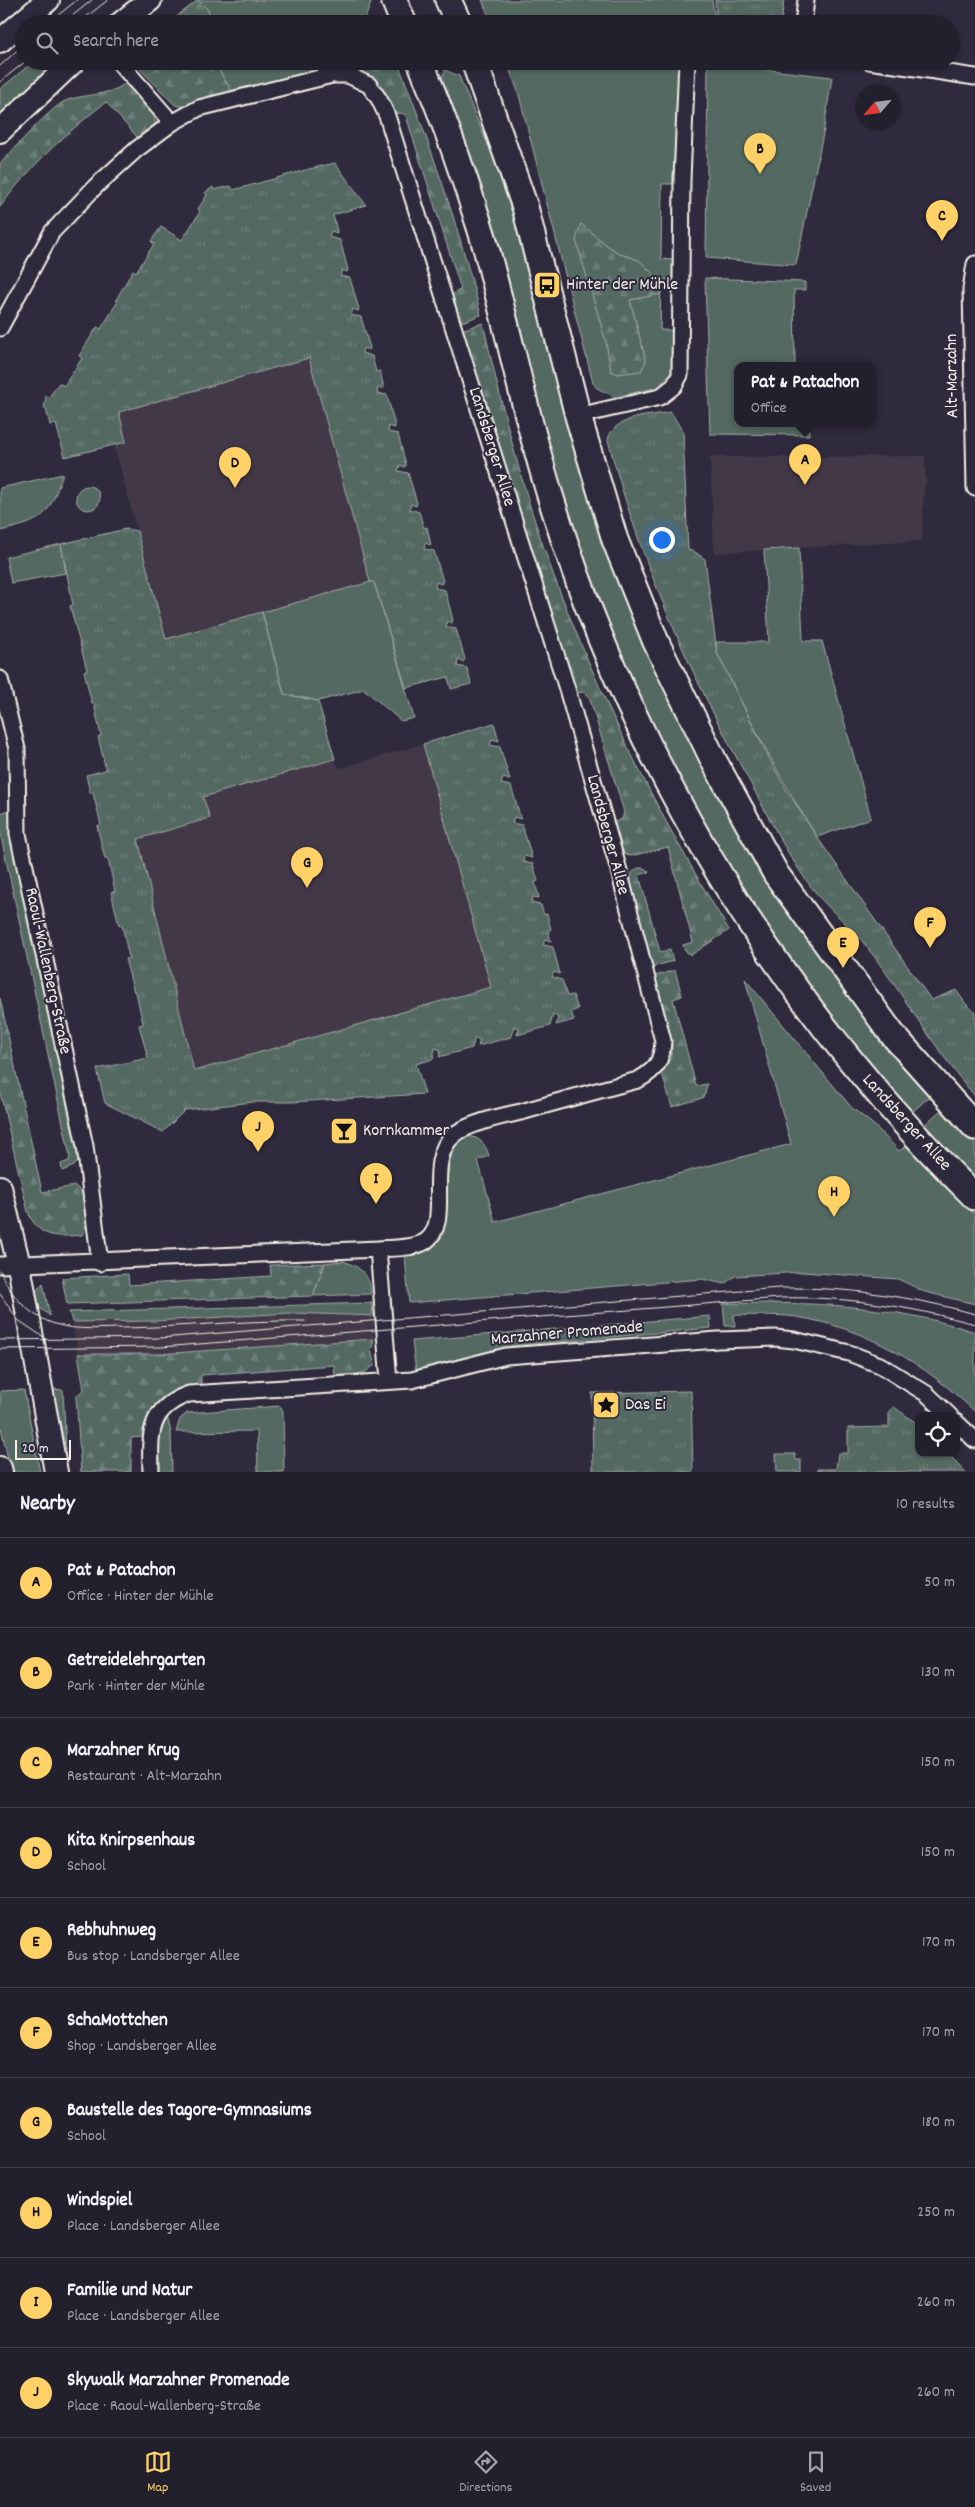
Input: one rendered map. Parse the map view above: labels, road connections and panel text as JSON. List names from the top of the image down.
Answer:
{
  "streets": {
    "main road": ["Landsberger Allee"],
    "street": ["Alt-Marzahn", "Raoul-Wallenberg-Straße", "Marzahner Promenade"]
  },
  "places": {
    "bus stop": ["Hinter der Mühle"],
    "bar": ["Kornkammer"],
    "place": ["Das Ei"]
  },
  "scale_bar": "20 m",
  "north": "bottom left",
  "page": {
    "search": "Search here",
    "pins": [
      "B",
      "C",
      "A",
      "D",
      "G",
      "F",
      "E",
      "J",
      "I",
      "H"
    ],
    "popup": ["Pat & Patachon", "Office"],
    "scale": "20 m",
    "heading": ["Nearby", "10 results"],
    "list": [
      {
        "mark": "A",
        "name": "Pat & Patachon",
        "note": "Office · Hinter der Mühle",
        "value": "50 m"
      },
      {
        "mark": "B",
        "name": "Getreidelehrgarten",
        "note": "Park · Hinter der Mühle",
        "value": "130 m"
      },
      {
        "mark": "C",
        "name": "Marzahner Krug",
        "note": "Restaurant · Alt-Marzahn",
        "value": "150 m"
      },
      {
        "mark": "D",
        "name": "Kita Knirpsenhaus",
        "note": "School",
        "value": "150 m"
      },
      {
        "mark": "E",
        "name": "Rebhuhnweg",
        "note": "Bus stop · Landsberger Allee",
        "value": "170 m"
      },
      {
        "mark": "F",
        "name": "SchaMottchen",
        "note": "Shop · Landsberger Allee",
        "value": "170 m"
      },
      {
        "mark": "G",
        "name": "Baustelle des Tagore-Gymnasiums",
        "note": "School",
        "value": "180 m"
      },
      {
        "mark": "H",
        "name": "Windspiel",
        "note": "Place · Landsberger Allee",
        "value": "250 m"
      },
      {
        "mark": "I",
        "name": "Familie und Natur",
        "note": "Place · Landsberger Allee",
        "value": "260 m"
      },
      {
        "mark": "J",
        "name": "Skywalk Marzahner Promenade",
        "note": "Place · Raoul-Wallenberg-Straße",
        "value": "260 m"
      }
    ],
    "nav": ["Map", "Directions", "Saved"]
  }
}
